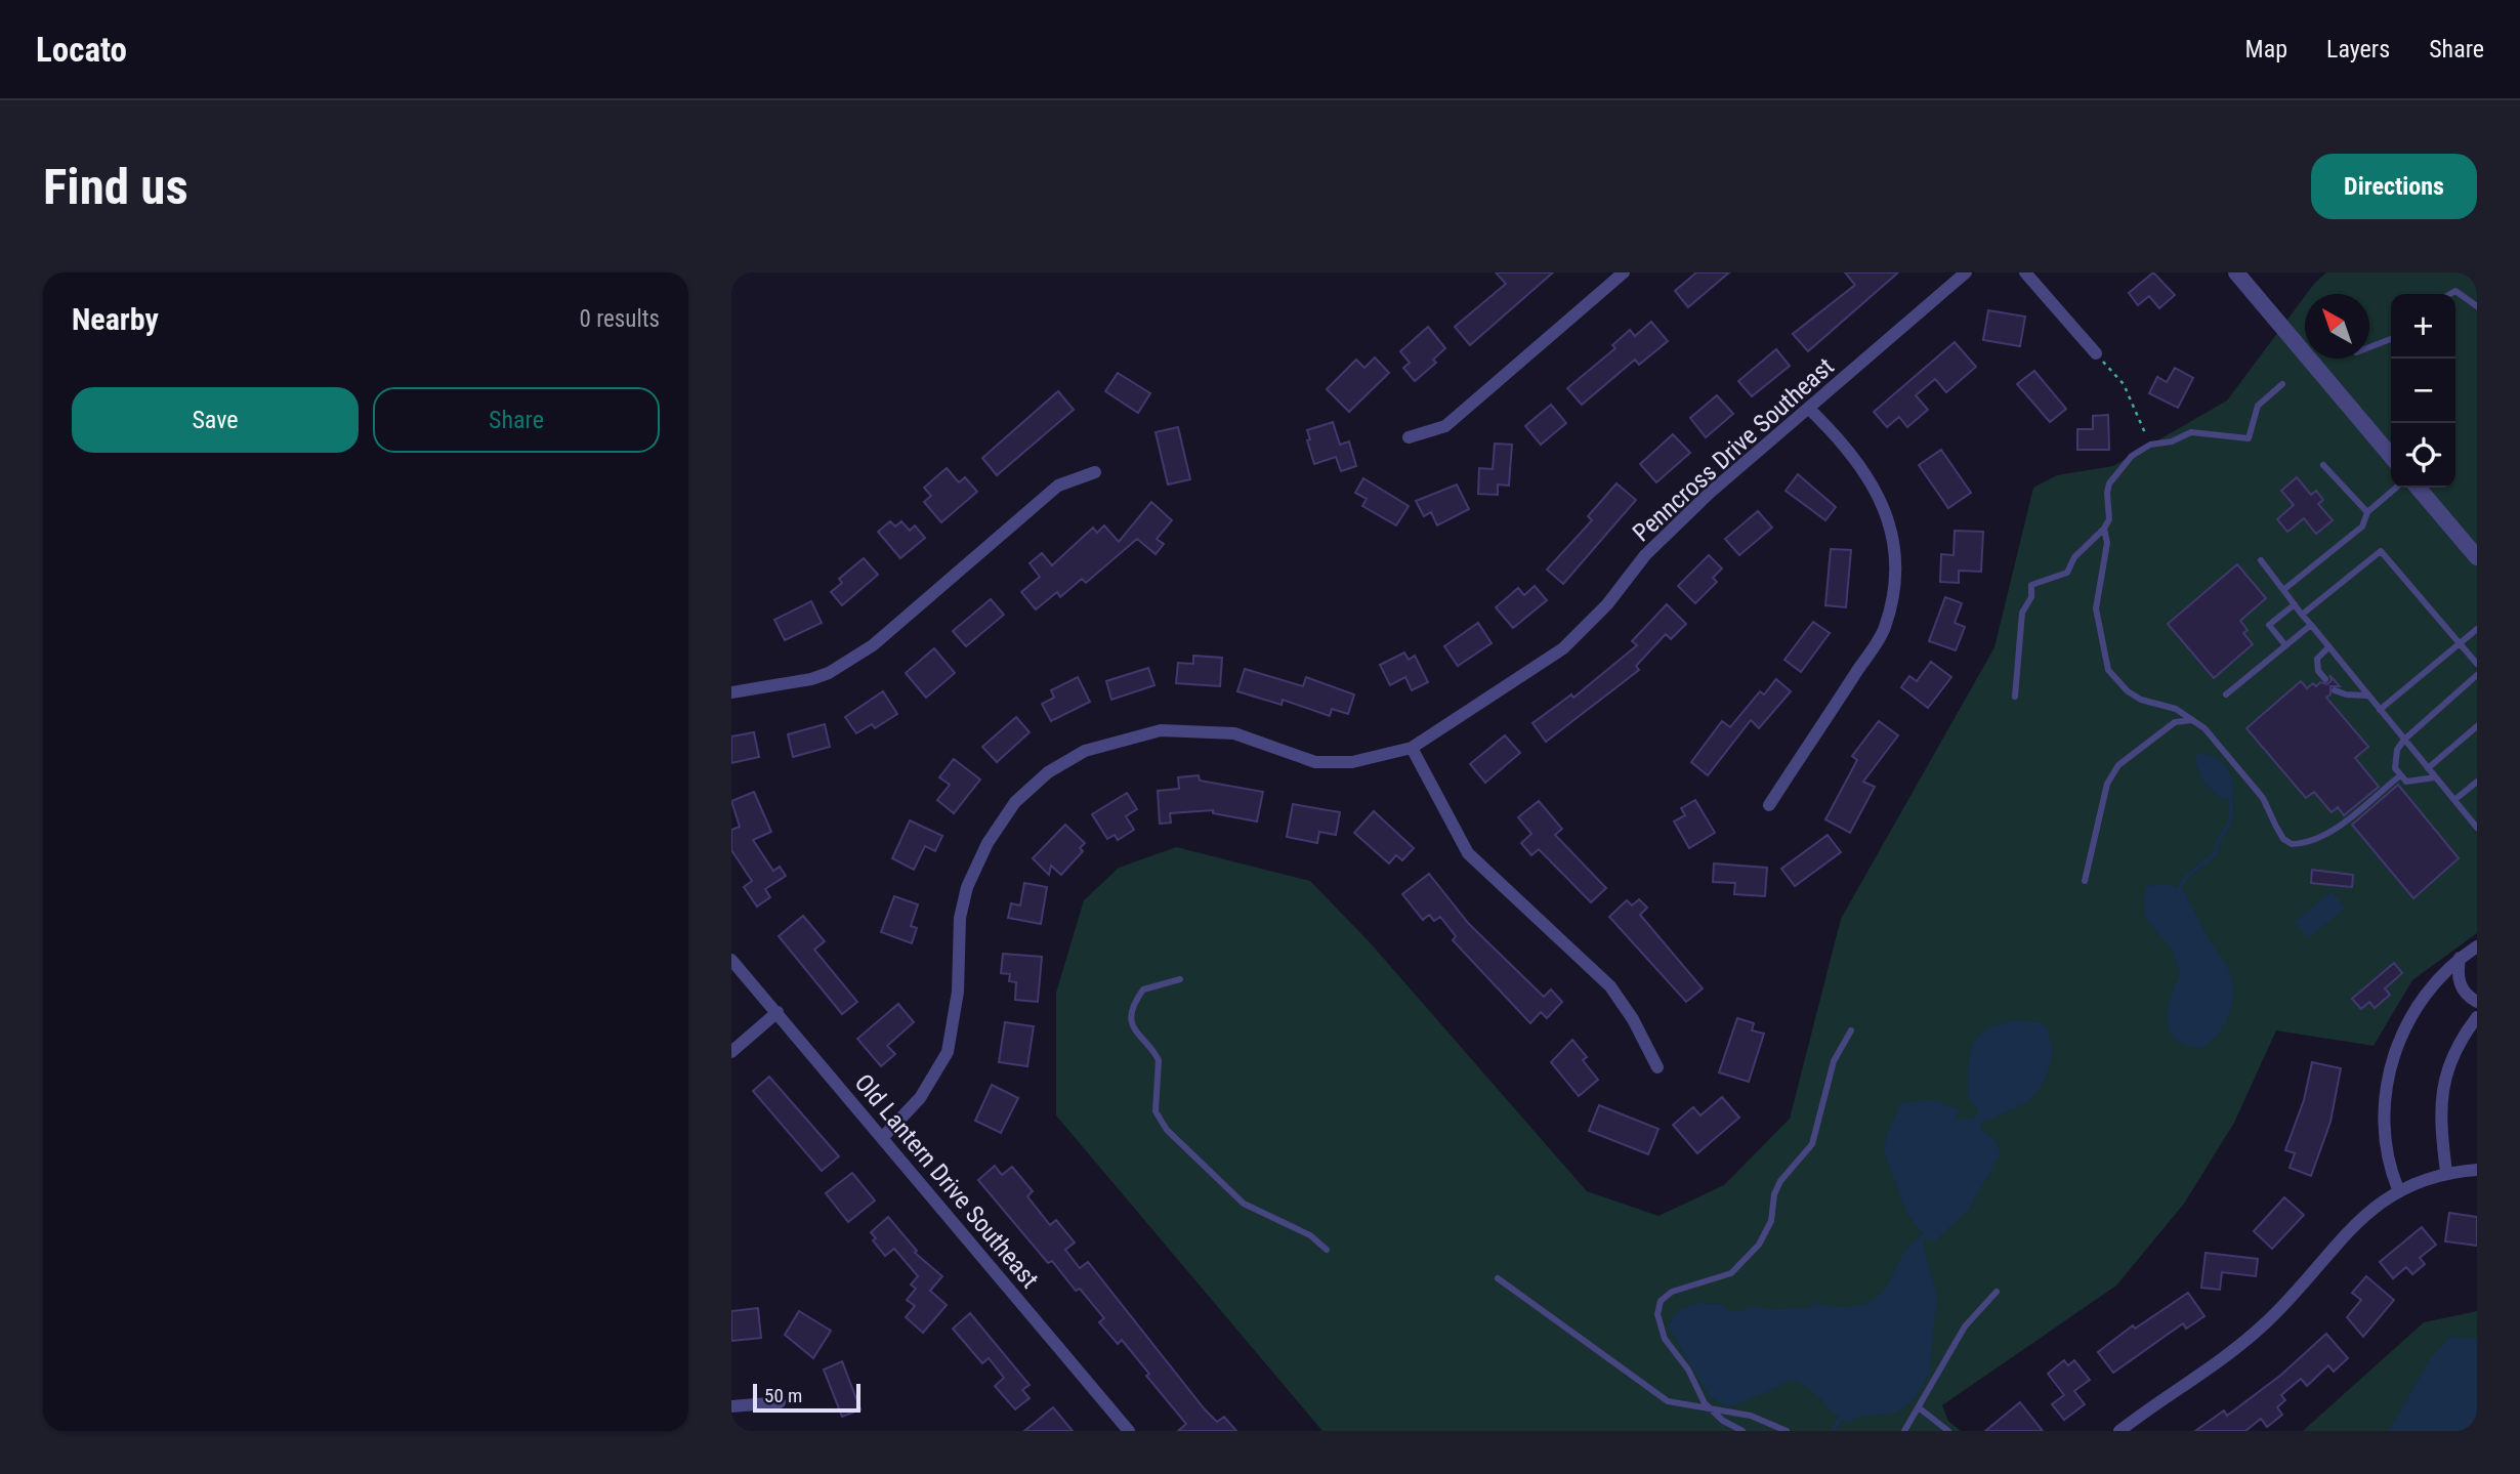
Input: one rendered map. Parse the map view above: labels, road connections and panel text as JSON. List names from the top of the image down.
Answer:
{
  "streets": {
    "street": ["Penncross Drive Southeast", "Old Lantern Drive Southeast"]
  },
  "crossings": [
    ["Penncross Drive Southeast", "Old Lantern Drive Southeast"]
  ],
  "scale_bar": "50 m",
  "north": "top left",
  "page": {
    "header": "Locato",
    "nav": ["Map", "Layers", "Share"],
    "buttons": [
      "Directions",
      ["Save", "Share"]
    ],
    "title": "Find us",
    "heading": ["Nearby", "0 results"],
    "map_buttons": ["+", "−"],
    "scale": "50 m"
  }
}
